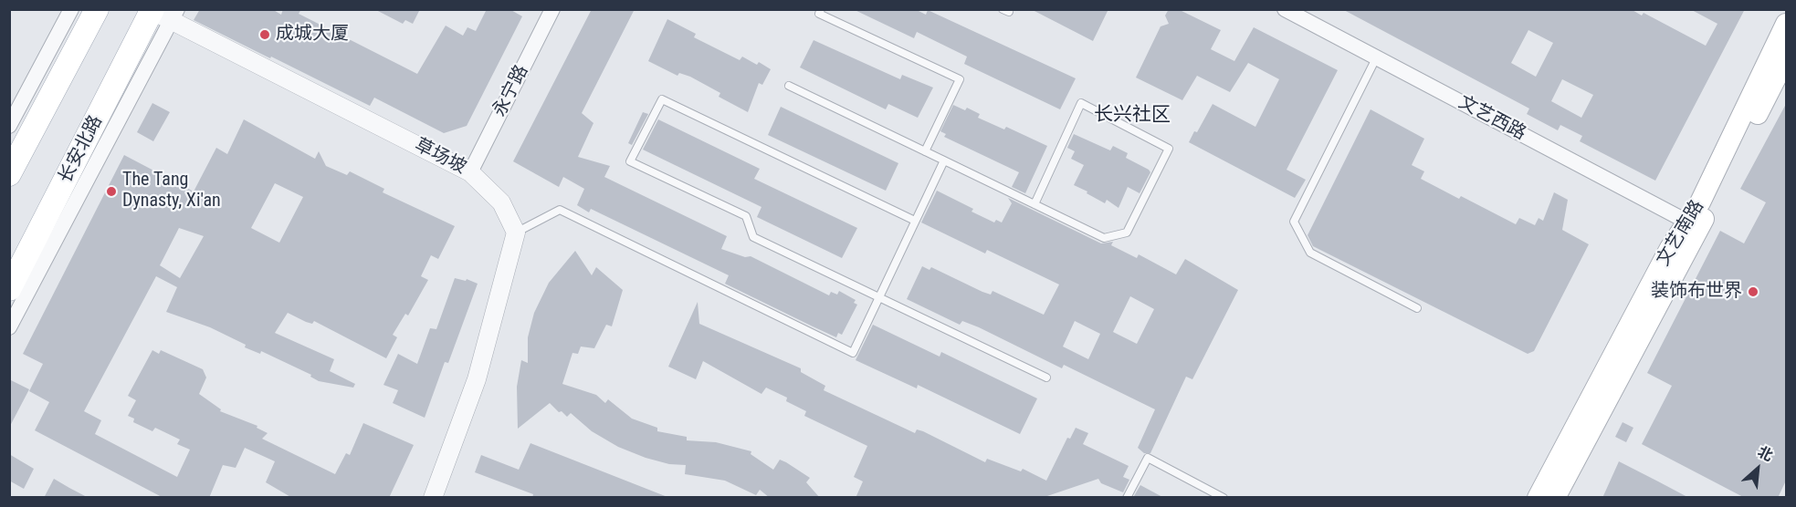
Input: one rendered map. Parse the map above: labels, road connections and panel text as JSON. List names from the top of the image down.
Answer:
{
  "streets": {
    "main road": ["长安北路", "文艺南路"],
    "street": ["永宁路", "文艺西路", "草场坡"]
  },
  "crossings": [
    ["永宁路", "草场坡"],
    ["文艺西路", "文艺南路"],
    ["长安北路", "草场坡"]
  ],
  "districts": ["长兴社区"],
  "places": ["成城大厦", "The Tang Dynasty, Xi'an", "装饰布世界"],
  "north": "top right"
}
